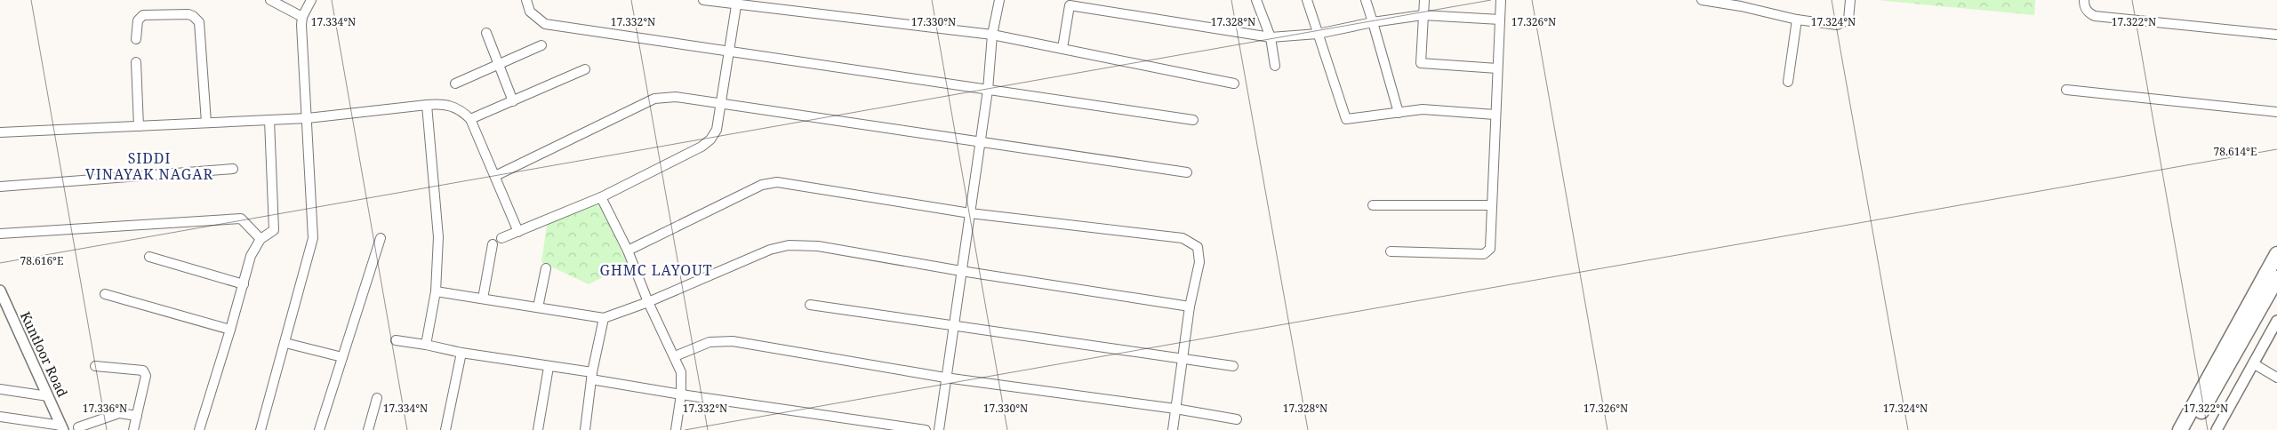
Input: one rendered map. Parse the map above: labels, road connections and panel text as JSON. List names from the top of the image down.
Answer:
{
  "streets": {
    "street": ["Kuntloor Road"]
  },
  "districts": ["SIDDI VINAYAK NAGAR", "GHMC LAYOUT"],
  "coordinates": [
    "17.328°N",
    "17.326°N",
    "17.324°N",
    "17.322°N",
    "17.334°N",
    "17.332°N",
    "17.330°N",
    "78.614°E",
    "78.616°E",
    "17.336°N"
  ]
}
